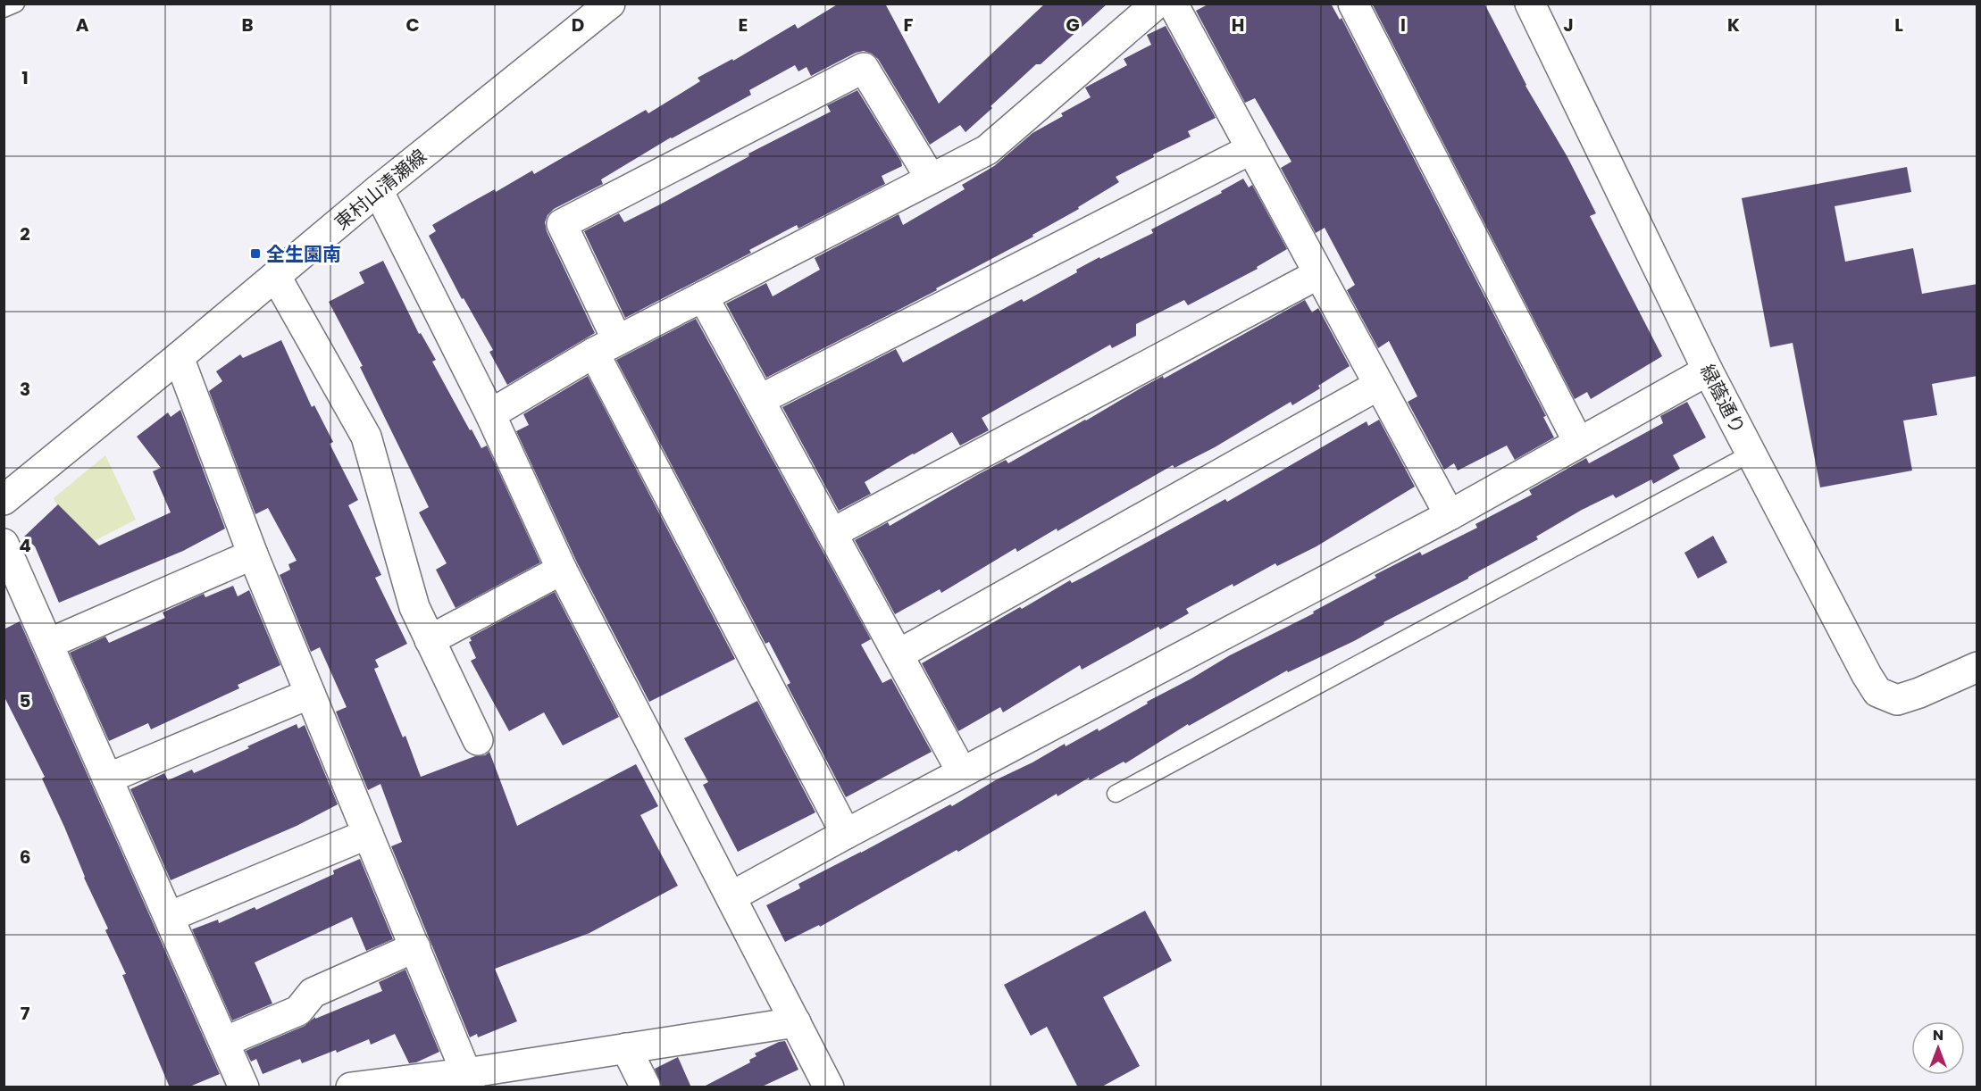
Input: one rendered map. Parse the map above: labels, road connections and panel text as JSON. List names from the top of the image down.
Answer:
{
  "streets": {
    "street": ["東村山清瀬線", "緑蔭通り"]
  },
  "places": {
    "transit": ["全生園南"]
  },
  "north": "top",
  "grid": {
    "columns": [
      "A",
      "B",
      "C",
      "D",
      "E",
      "F",
      "G",
      "H",
      "I",
      "J",
      "K",
      "L"
    ],
    "rows": [
      "1",
      "2",
      "3",
      "4",
      "5",
      "6",
      "7"
    ]
  }
}
